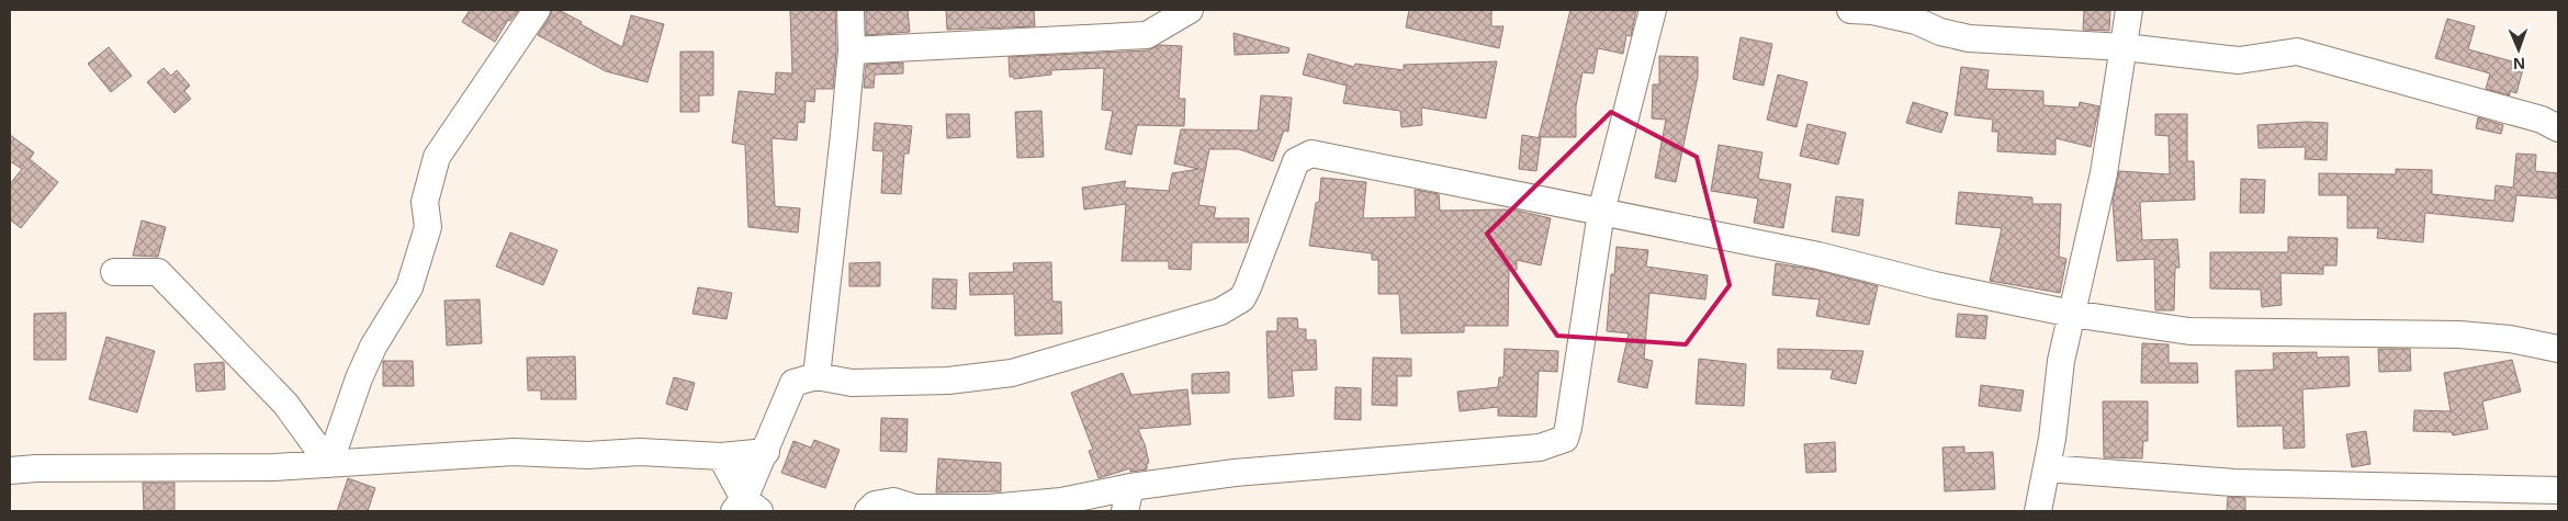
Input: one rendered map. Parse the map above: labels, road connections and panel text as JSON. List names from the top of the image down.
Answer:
{
  "north": "bottom"
}
